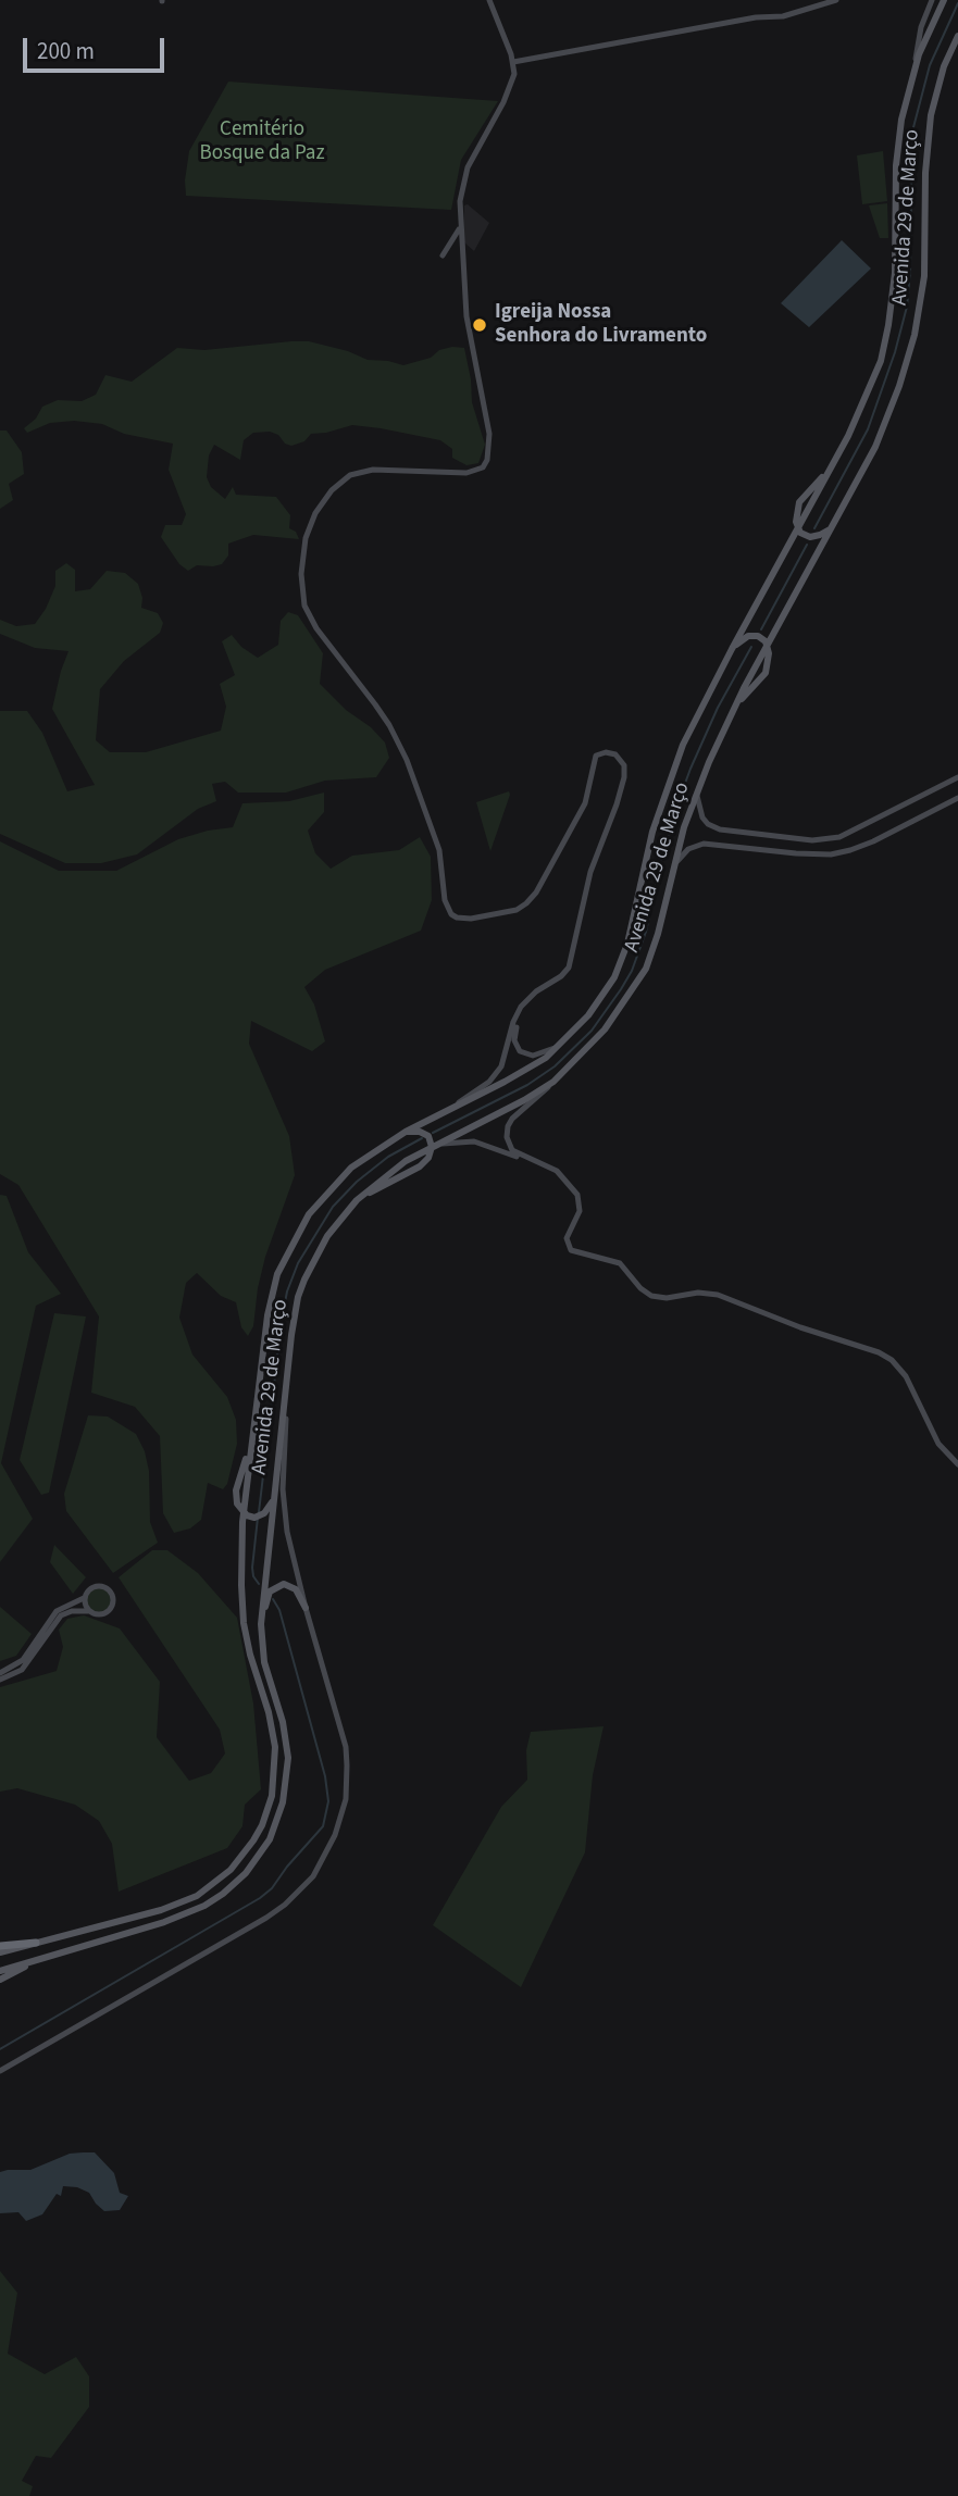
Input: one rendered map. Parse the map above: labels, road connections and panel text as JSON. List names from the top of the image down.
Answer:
{
  "streets": {
    "main road": ["Avenida 29 de Março"]
  },
  "parks": ["Cemitério Bosque da Paz"],
  "places": ["Igreija Nossa Senhora do Livramento"],
  "scale_bar": "200 m"
}
